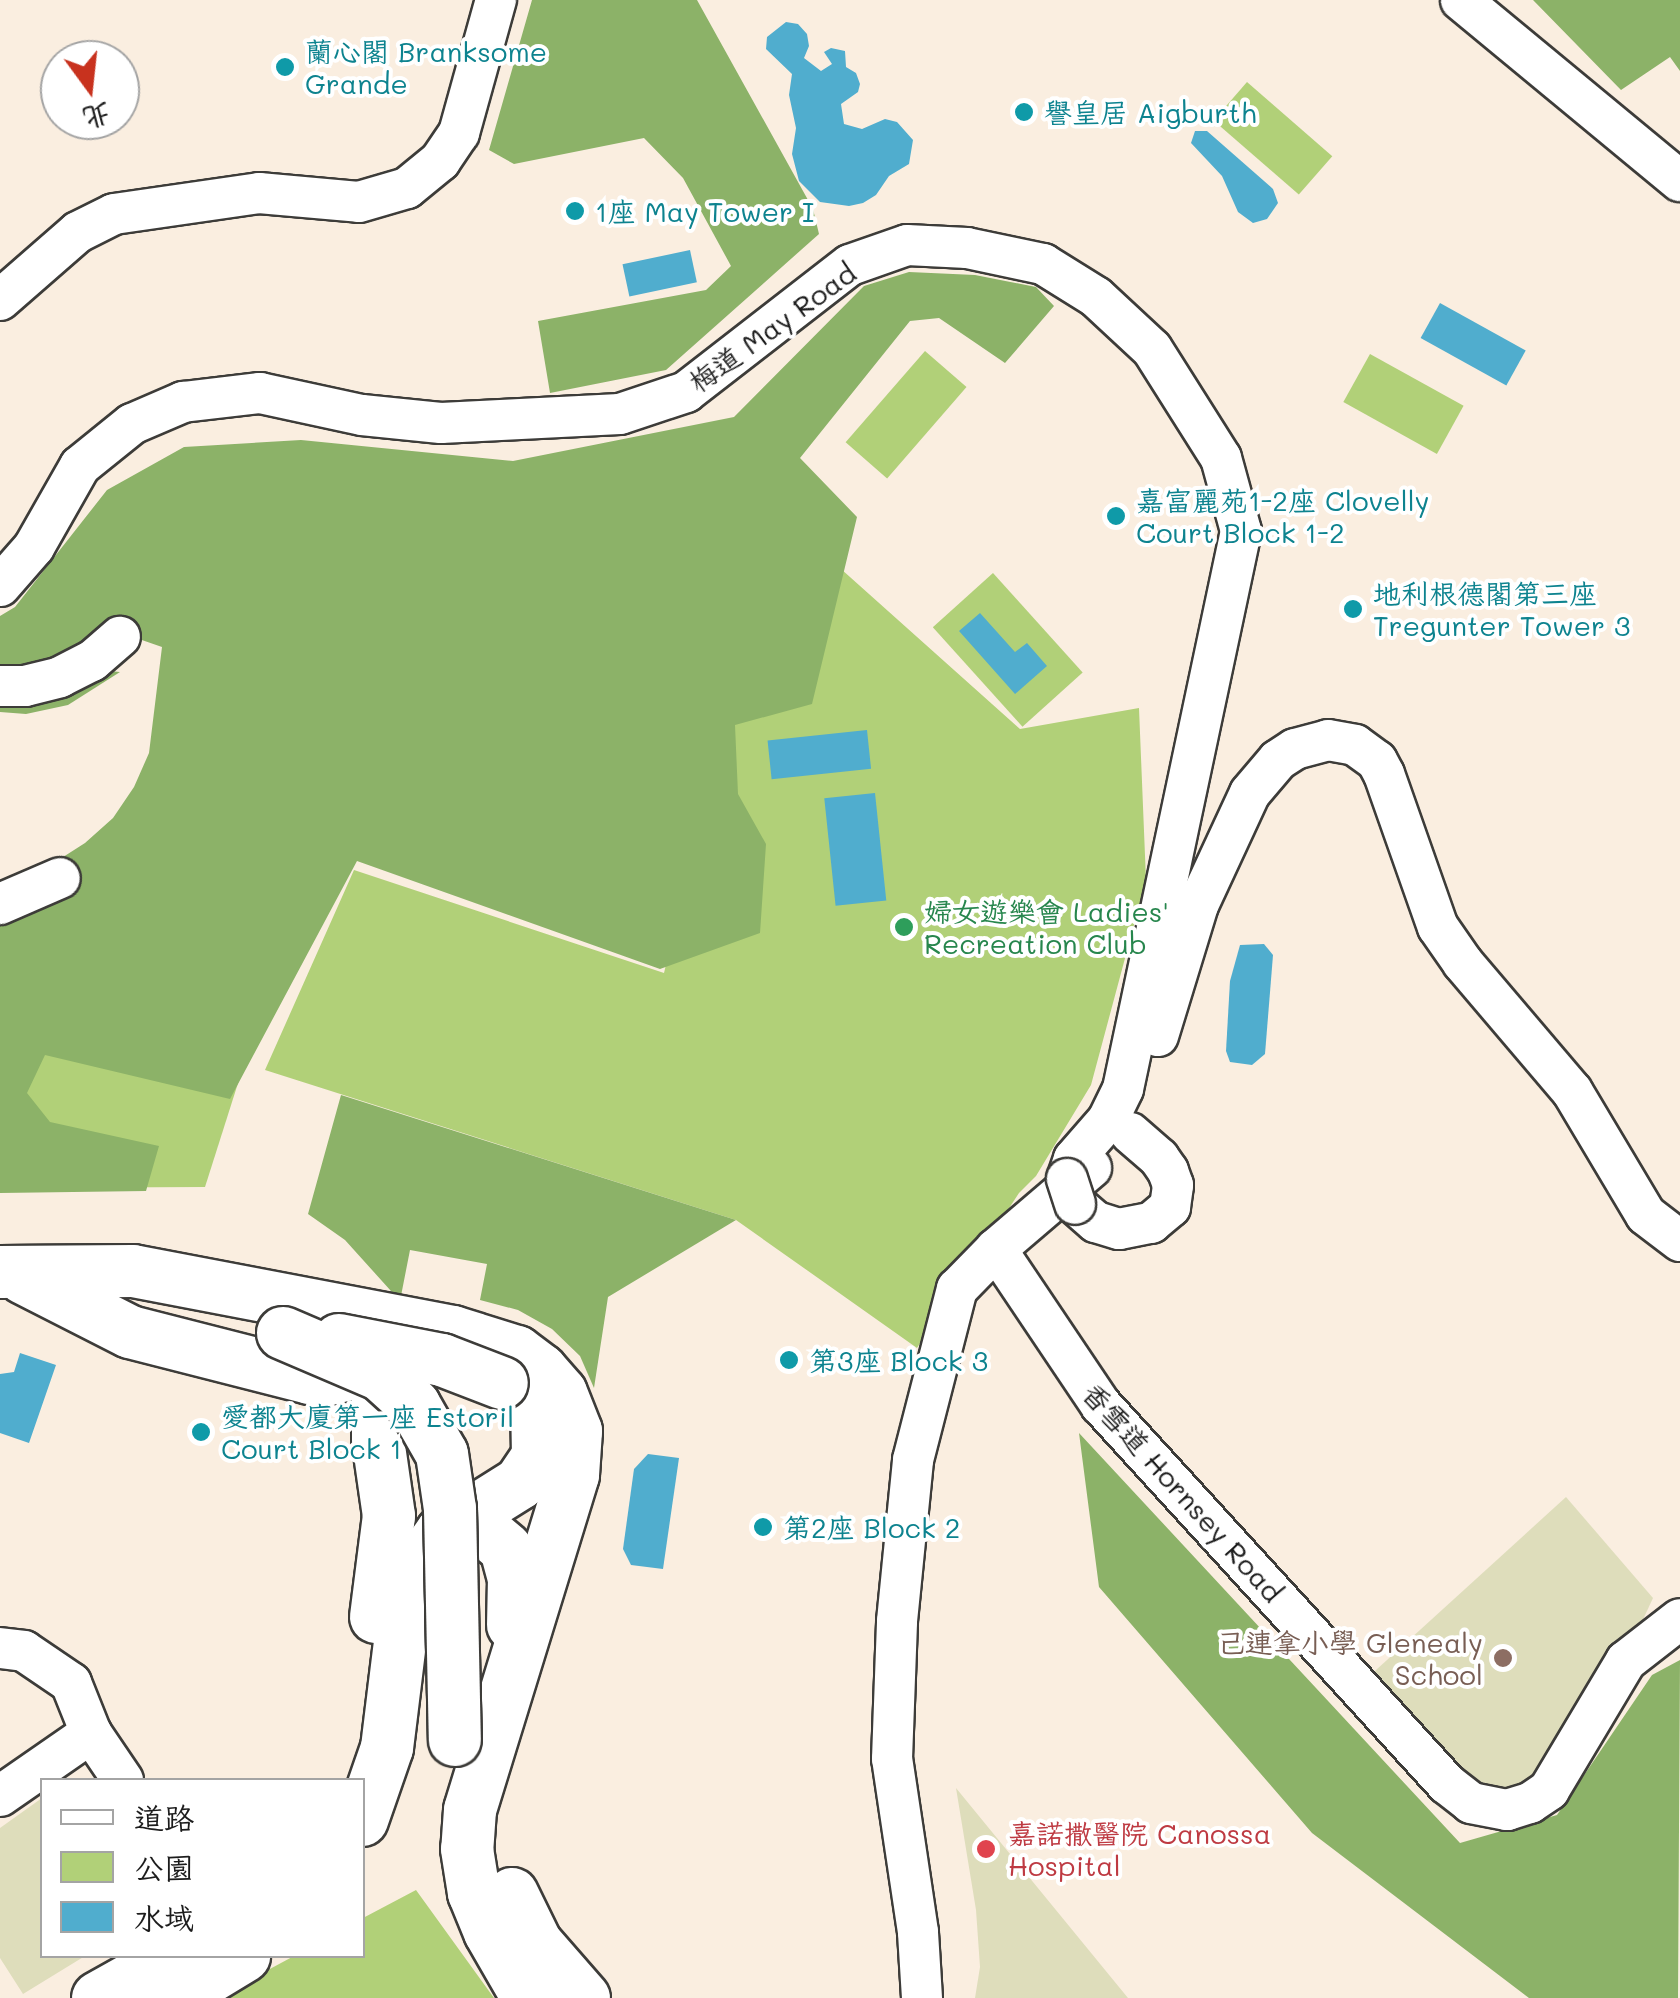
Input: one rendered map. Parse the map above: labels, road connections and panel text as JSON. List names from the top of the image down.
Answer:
{
  "streets": {
    "street": ["梅道 May Road", "香雪道 Hornsey Road"]
  },
  "places": [
    "蘭心閣 Branksome Grande",
    "譽皇居 Aigburth",
    "1座 May Tower I",
    "嘉富麗苑1-2座 Clovelly Court Block 1-2",
    "地利根德閣第三座 Tregunter Tower 3",
    "婦女遊樂會 Ladies' Recreation Club",
    "第3座 Block 3",
    "愛都大廈第一座 Estoril Court Block 1",
    "第2座 Block 2",
    "己連拿小學 Glenealy School",
    "嘉諾撒醫院 Canossa Hospital"
  ],
  "legend": ["道路", "公園", "水域"],
  "north": "bottom"
}
